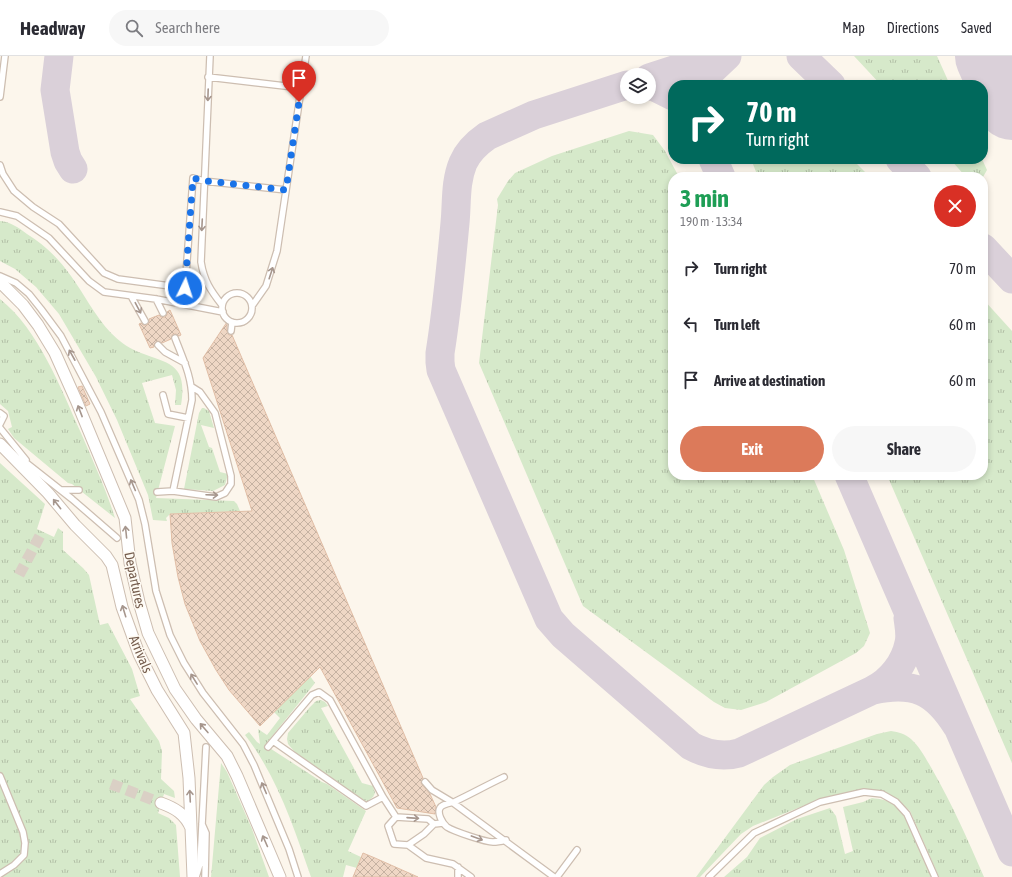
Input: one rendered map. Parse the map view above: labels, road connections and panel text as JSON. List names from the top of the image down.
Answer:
{
  "streets": {
    "street": ["Departures", "Arrivals"]
  },
  "one_way": ["Departures", "Arrivals"],
  "page": {
    "header": "Headway",
    "search": "Search here",
    "nav": ["Map", "Directions", "Saved"],
    "turn": ["70 m", "Turn right"],
    "heading": ["3 min", "190 m · 13:34"],
    "list": [
      {
        "name": "Turn right",
        "value": "70 m"
      },
      {
        "name": "Turn left",
        "value": "60 m"
      },
      {
        "name": "Arrive at destination",
        "value": "60 m"
      }
    ],
    "buttons": ["Exit", "Share"]
  }
}
